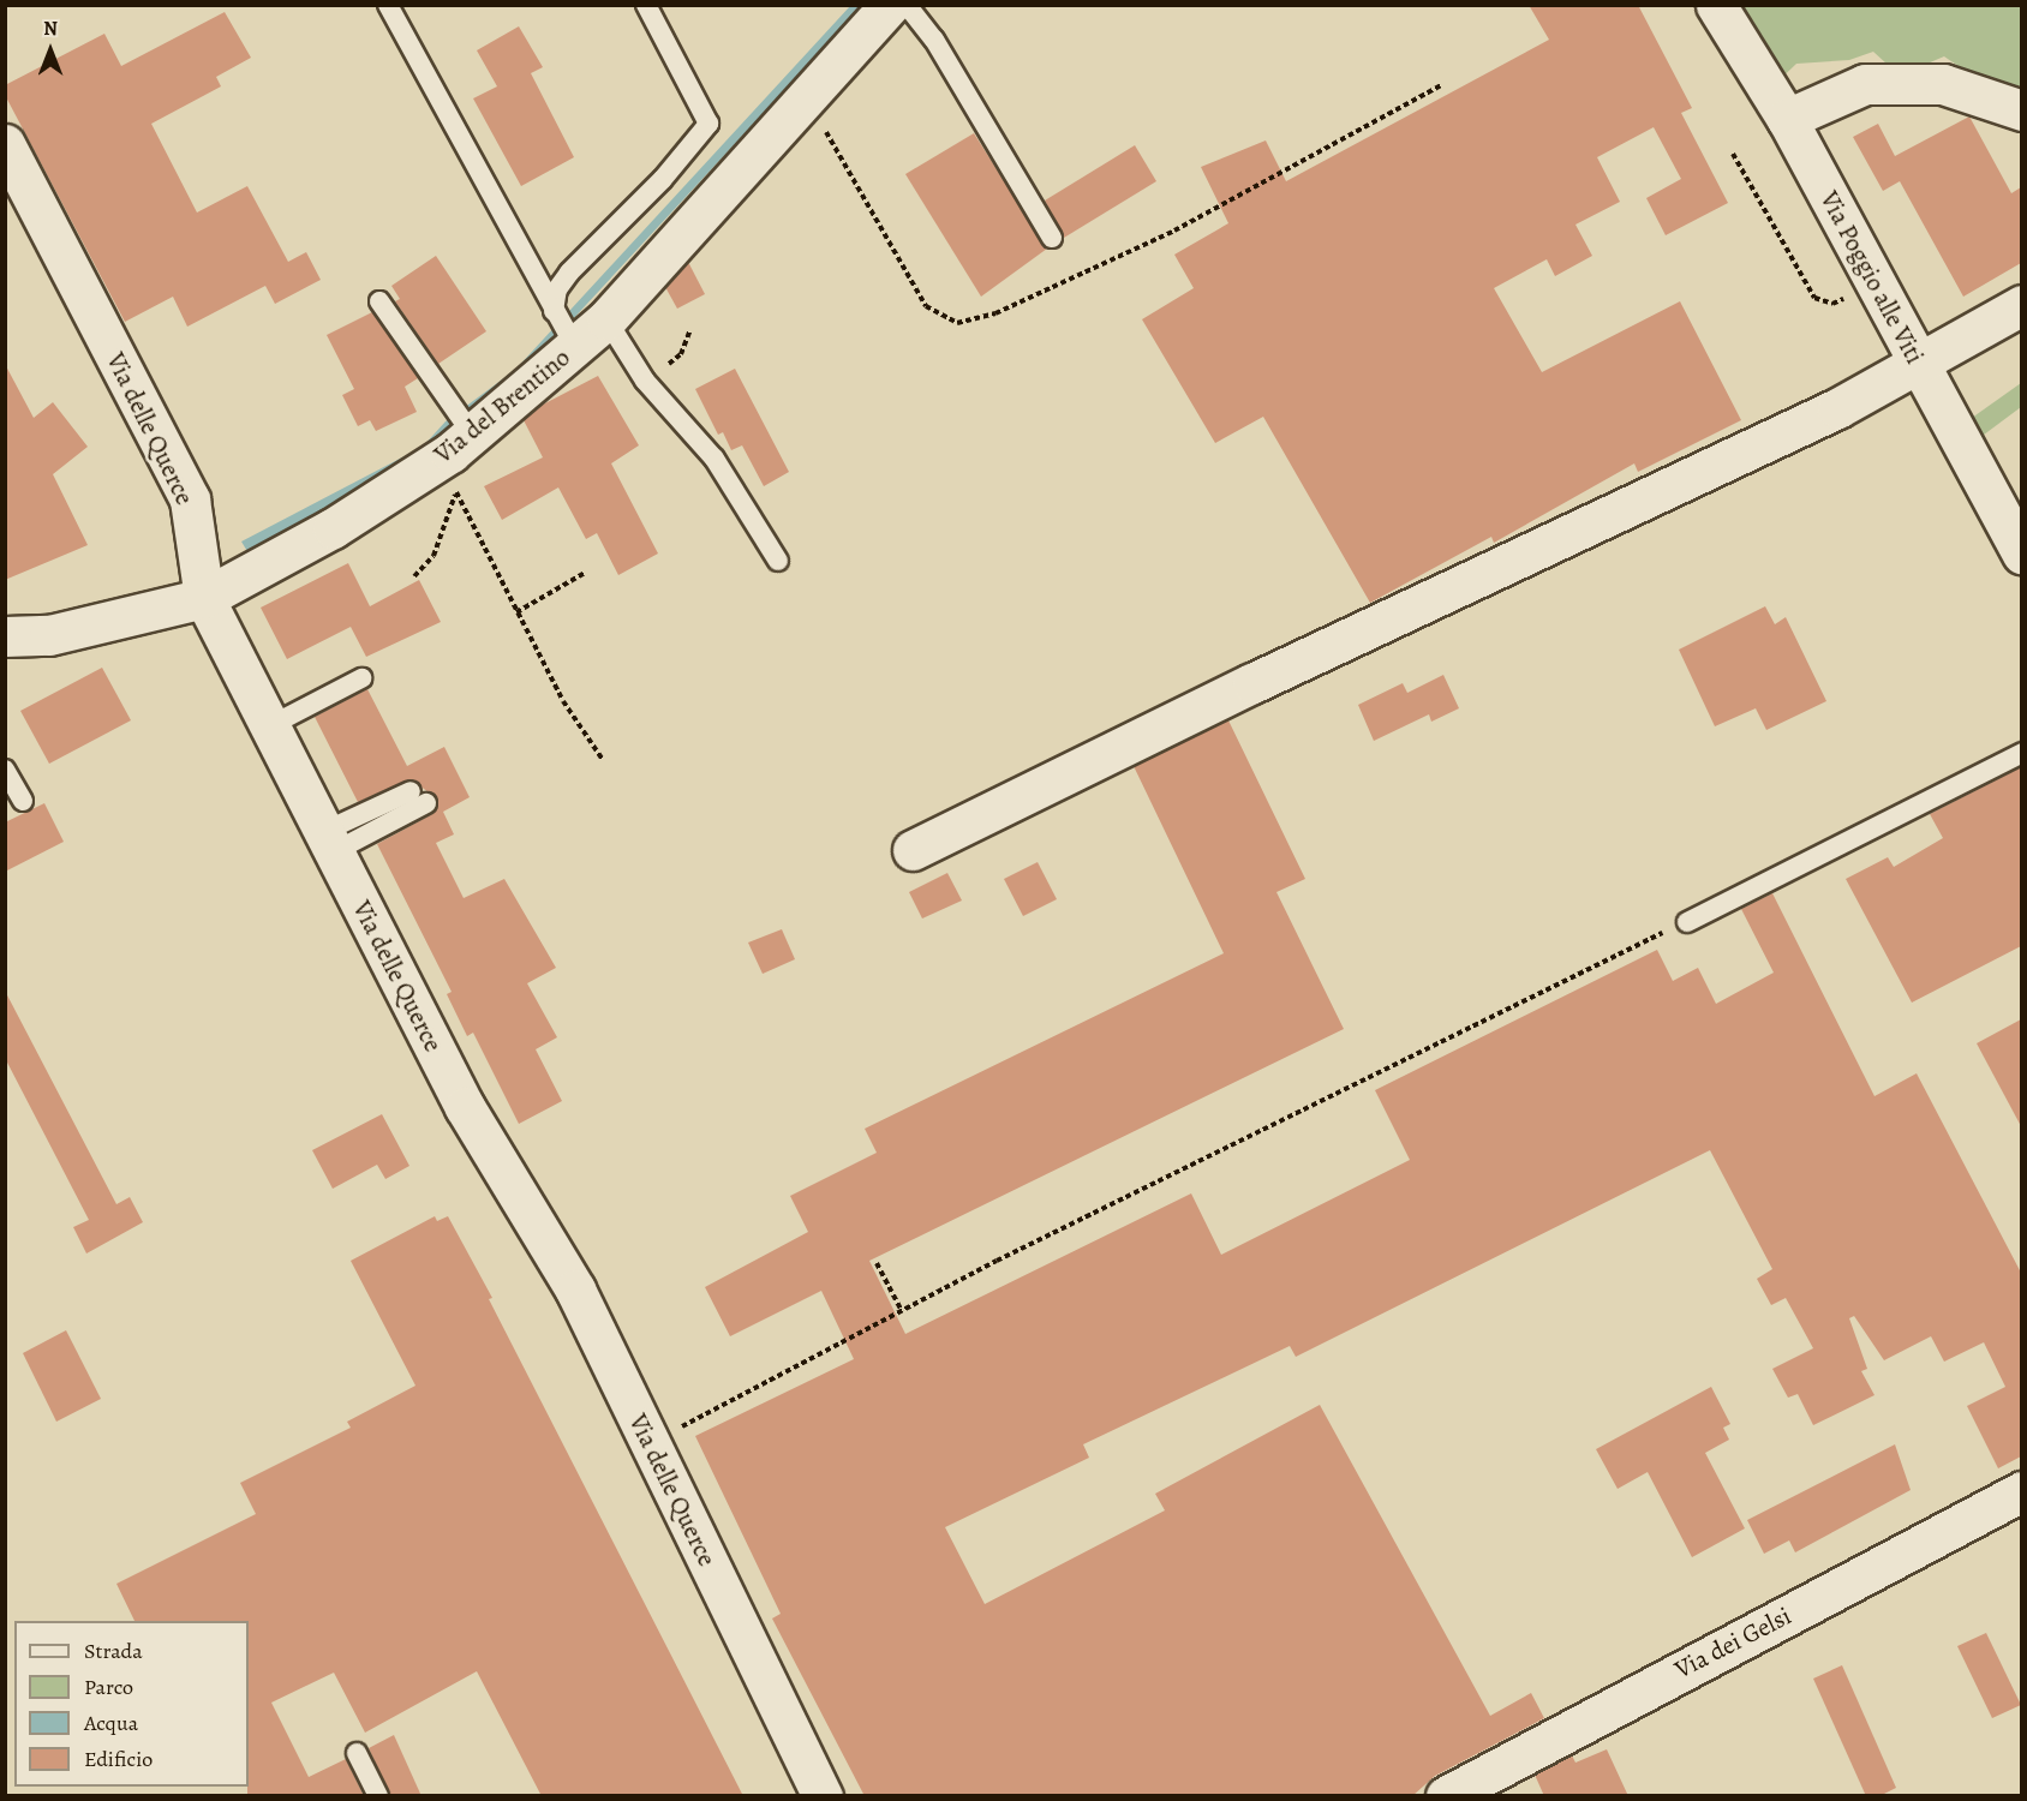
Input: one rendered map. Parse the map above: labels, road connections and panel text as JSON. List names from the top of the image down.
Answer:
{
  "streets": {
    "street": [
      "Via Poggio alle Viti",
      "Via del Brentino",
      "Via delle Querce",
      "Via dei Gelsi"
    ]
  },
  "crossings": [
    ["Via del Brentino", "Via delle Querce"]
  ],
  "legend": [
    "Strada",
    "Parco",
    "Acqua",
    "Edificio"
  ],
  "north": "top"
}
